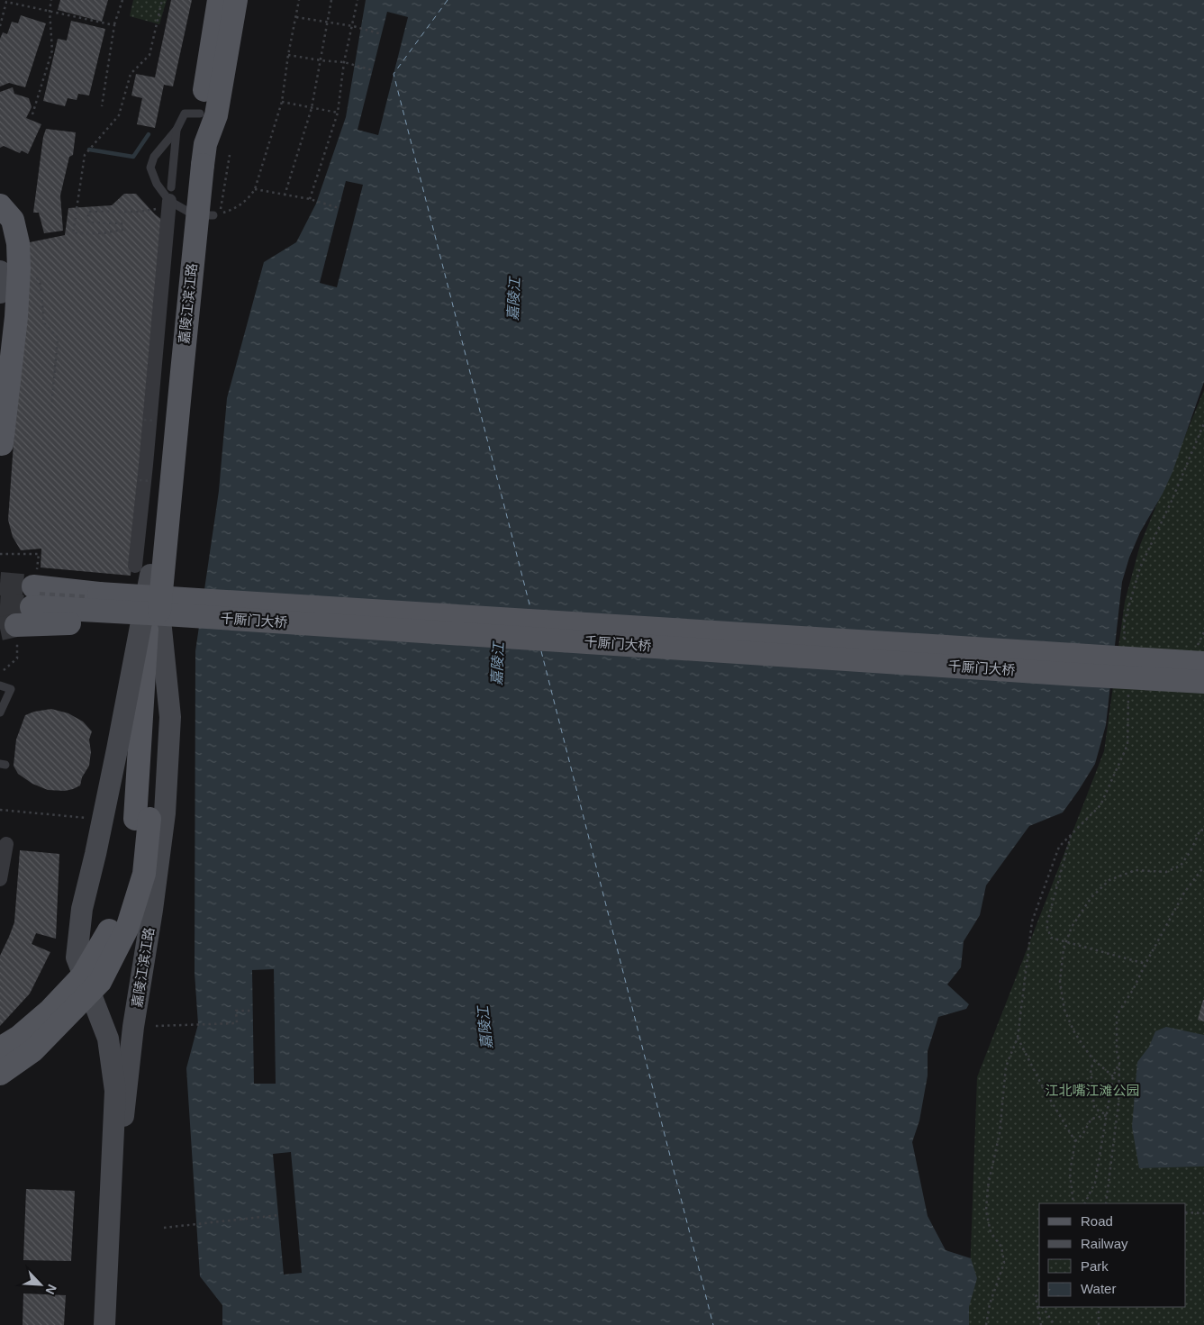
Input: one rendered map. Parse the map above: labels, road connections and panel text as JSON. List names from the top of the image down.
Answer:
{
  "streets": {
    "main road": ["嘉陵江滨江路", "千厮门大桥"]
  },
  "crossings": [
    ["嘉陵江滨江路", "千厮门大桥"]
  ],
  "water": ["嘉陵江"],
  "parks": ["江北嘴江滩公园"],
  "legend": [
    "Road",
    "Railway",
    "Park",
    "Water"
  ],
  "north": "bottom right"
}
